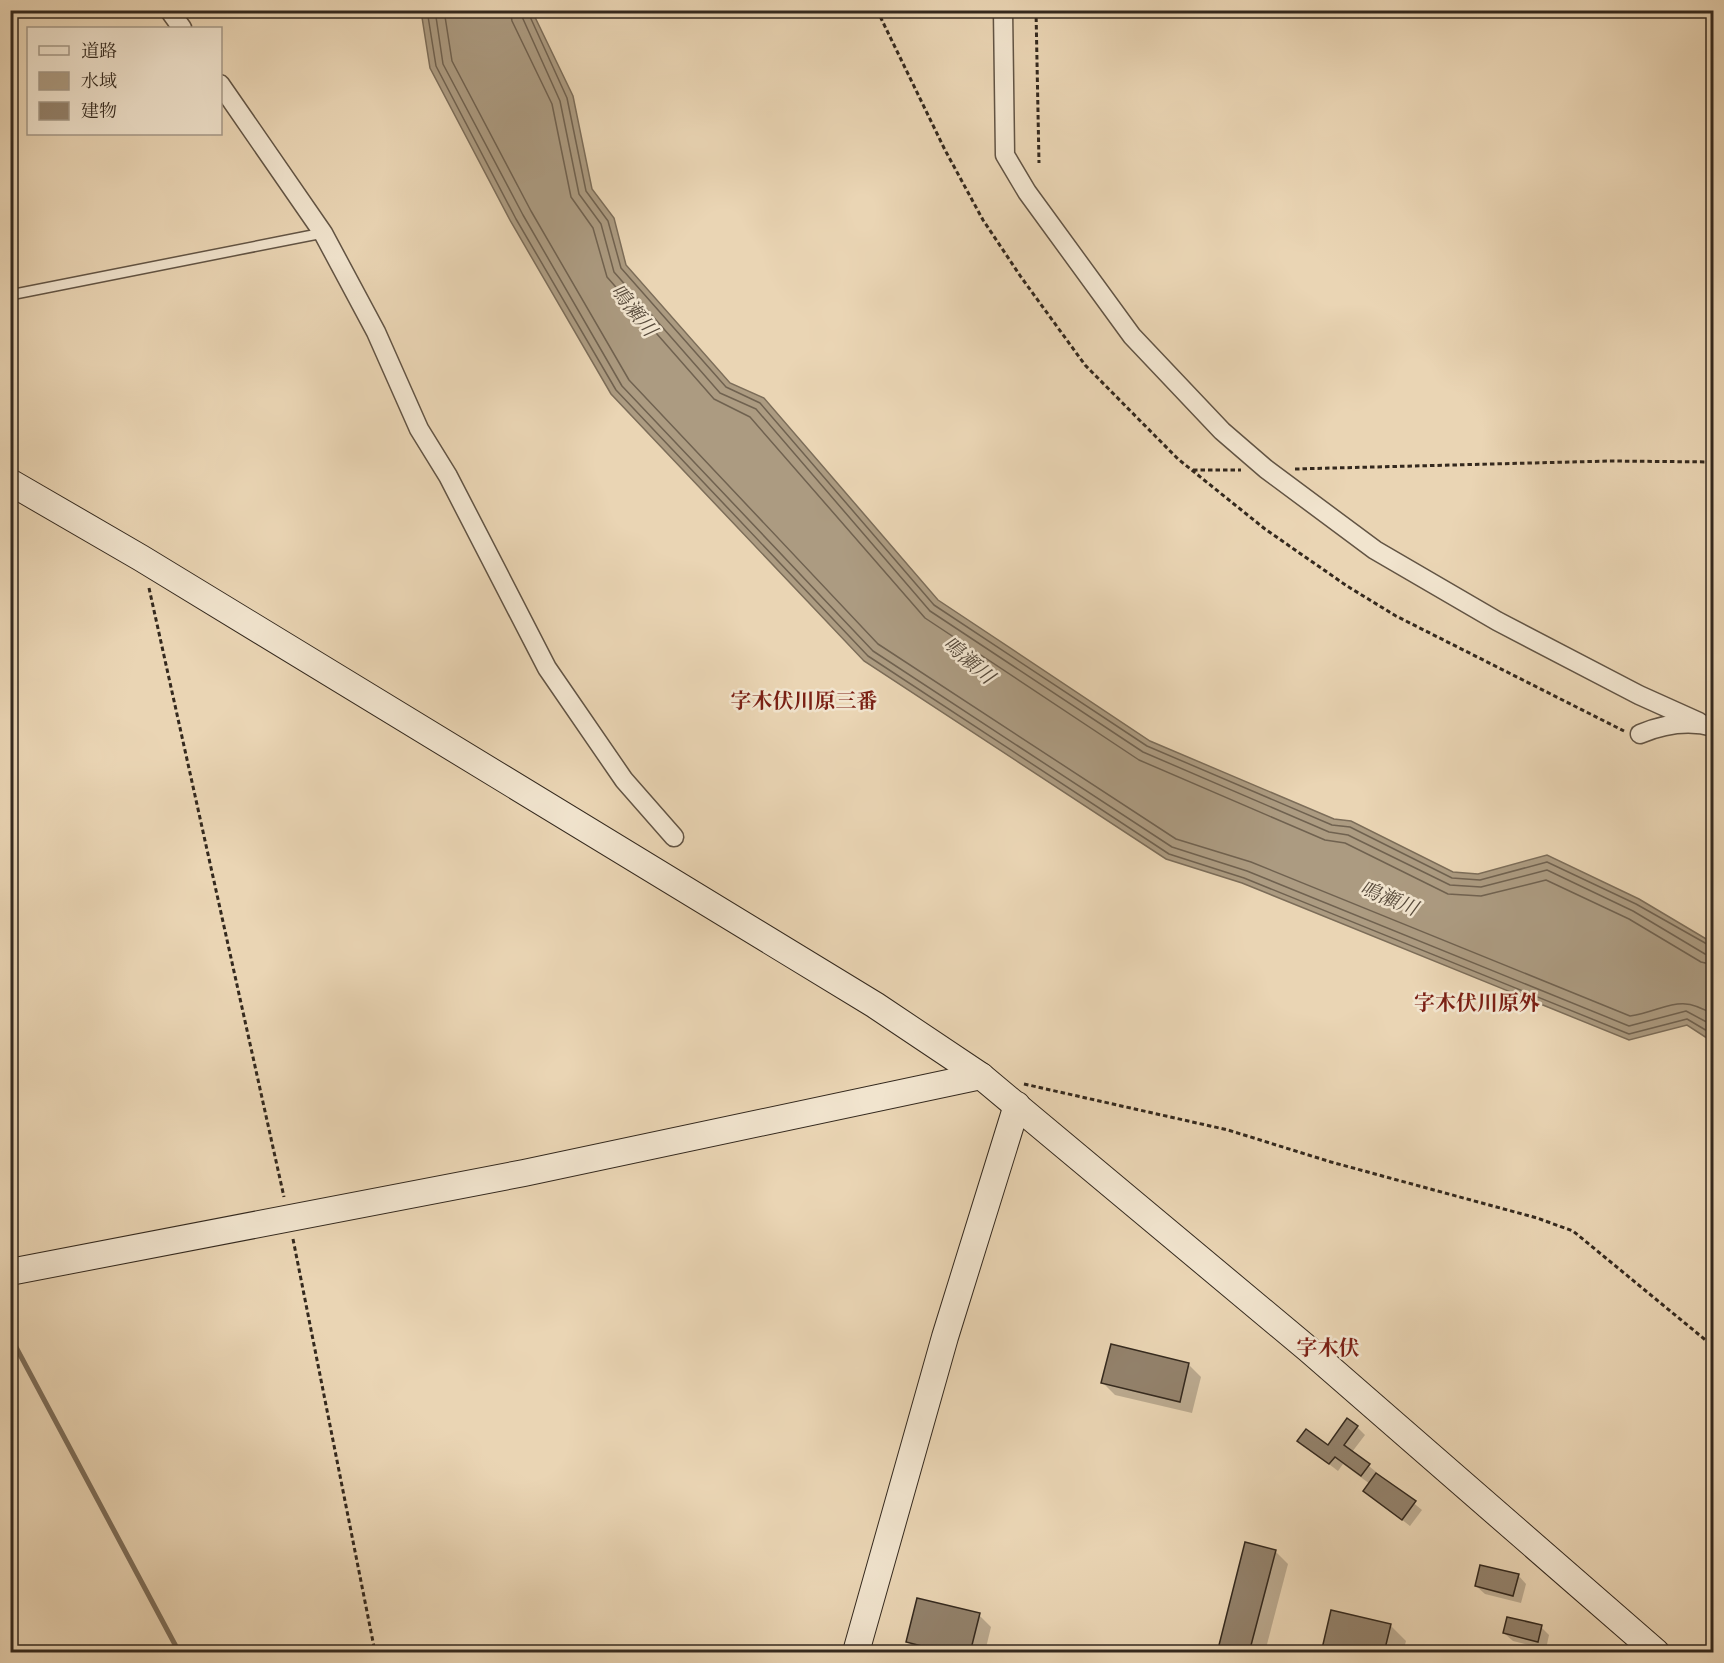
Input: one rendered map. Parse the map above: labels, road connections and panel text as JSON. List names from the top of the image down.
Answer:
{
  "districts": ["字木伏川原三番", "字木伏川原外", "字木伏"],
  "water": ["鳴瀬川"],
  "legend": ["道路", "水域", "建物"]
}
